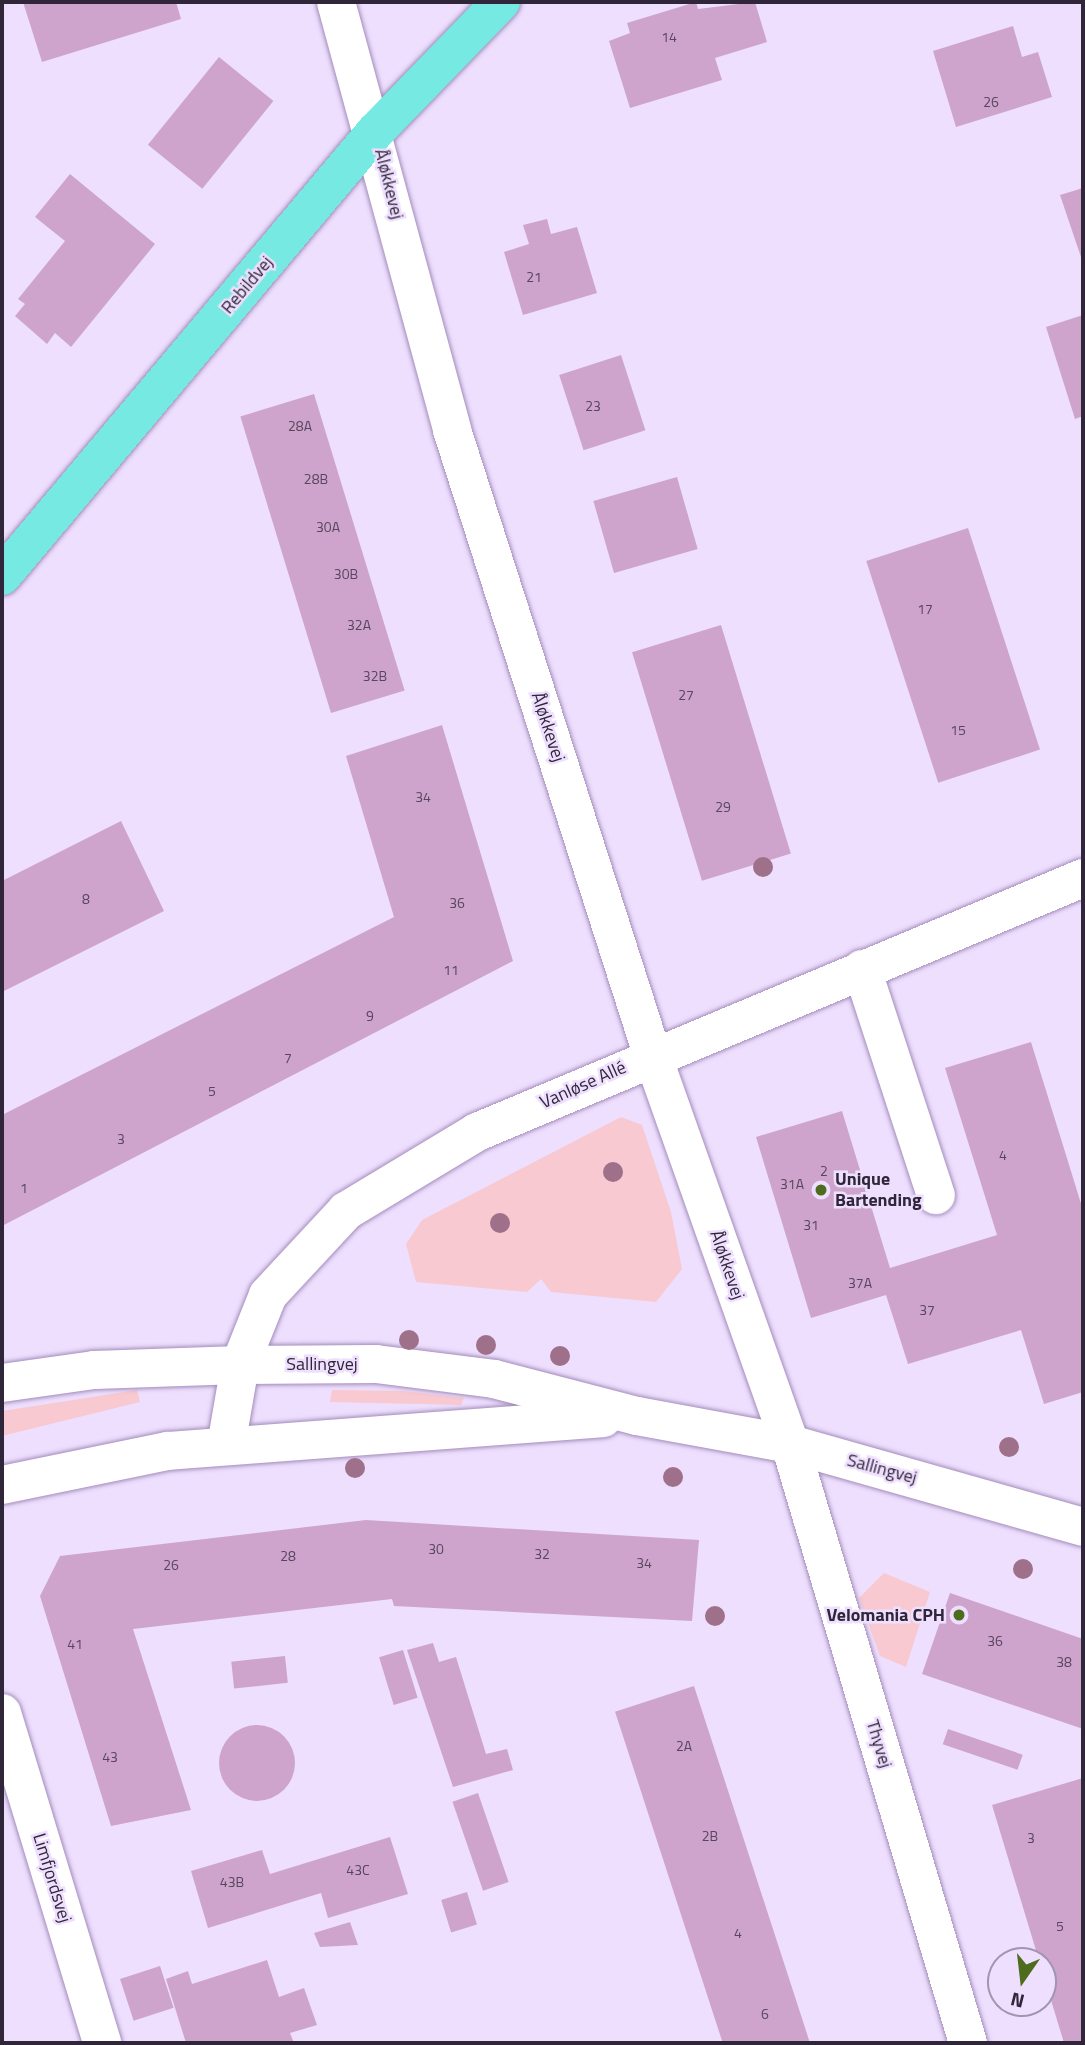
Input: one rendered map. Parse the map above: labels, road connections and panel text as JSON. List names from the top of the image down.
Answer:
{
  "streets": {
    "main road": ["Rebildvej"],
    "street": [
      "Åløkkevej",
      "Vanløse Allé",
      "Sallingvej",
      "Thyvej",
      "Limfjordsvej"
    ]
  },
  "crossings": [
    ["Åløkkevej", "Rebildvej"],
    ["Åløkkevej", "Vanløse Allé"],
    ["Åløkkevej", "Sallingvej"],
    ["Åløkkevej", "Thyvej"],
    ["Vanløse Allé", "Sallingvej"],
    ["Sallingvej", "Thyvej"]
  ],
  "places": ["Unique Bartending", "Velomania CPH"],
  "house_numbers": [
    "14",
    "26",
    "21",
    "23",
    "28A",
    "28B",
    "30A",
    "30B",
    "17",
    "32A",
    "32B",
    "27",
    "15",
    "34",
    "29",
    "8",
    "36",
    "11",
    "9",
    "7",
    "5",
    "3",
    "4",
    "2",
    "31A",
    "1",
    "31",
    "37A",
    "37",
    "30",
    "32",
    "28",
    "34",
    "26",
    "36",
    "41",
    "38",
    "2A",
    "43",
    "2B",
    "3",
    "43C",
    "43B",
    "5",
    "4",
    "6"
  ],
  "north": "bottom"
}
